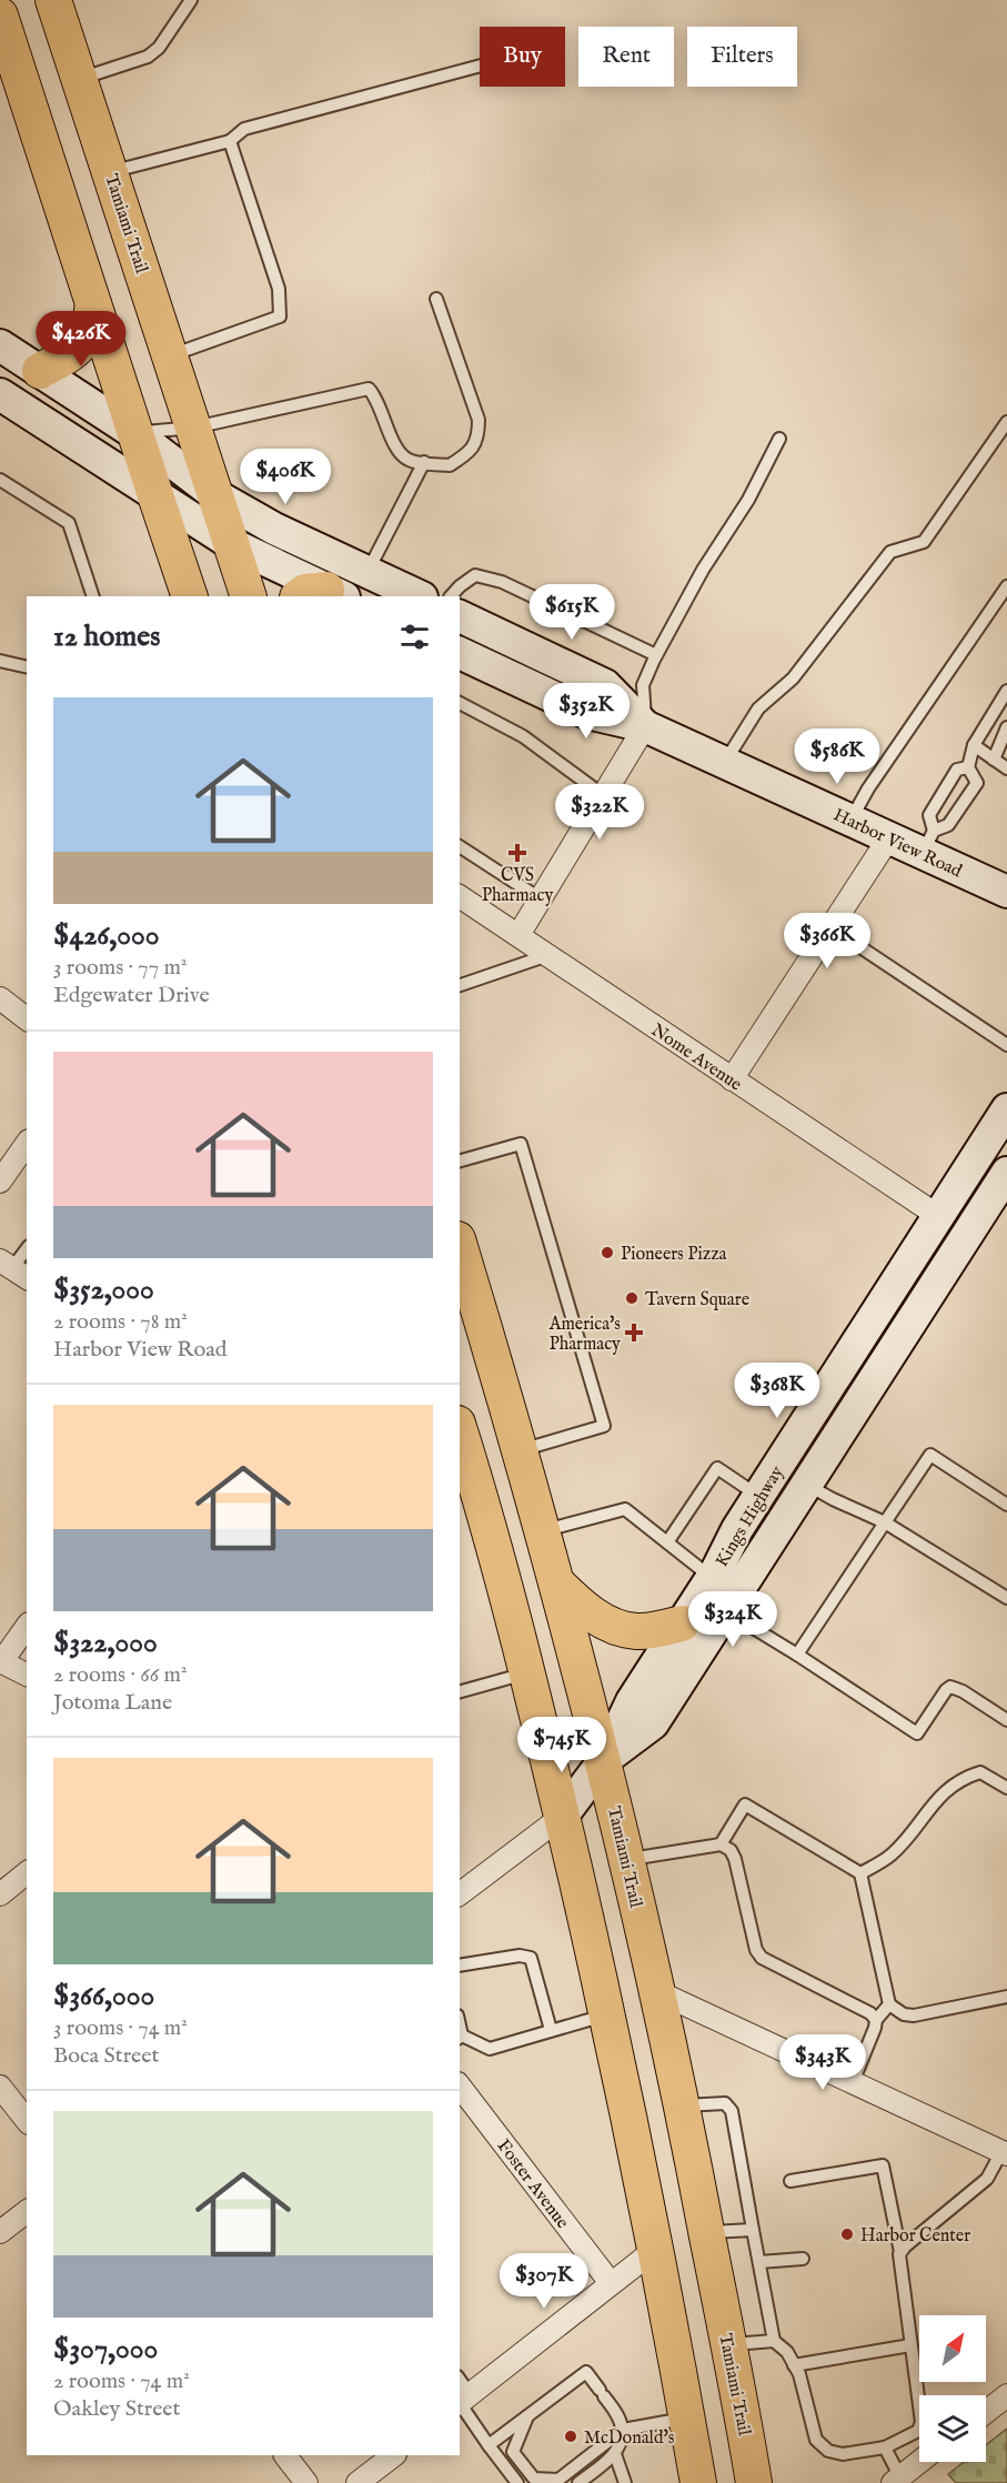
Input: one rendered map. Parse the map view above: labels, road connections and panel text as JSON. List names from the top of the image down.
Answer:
{
  "streets": {
    "main road": ["Tamiami Trail", "Harbor View Road", "Kings Highway"],
    "street": ["Nome Avenue", "Foster Avenue"]
  },
  "crossings": [
    ["Tamiami Trail", "Kings Highway"],
    ["Nome Avenue", "Kings Highway"]
  ],
  "places": {
    "health": ["CVS Pharmacy", "America's Pharmacy"],
    "other": [
      "Pioneers Pizza",
      "Tavern Square",
      "Harbor Center",
      "McDonald's"
    ]
  },
  "north": "top right",
  "page": {
    "chip": ["Buy", "Rent", "Filters"],
    "price": [
      "$426K",
      "$406K",
      "$615K",
      "$352K",
      "$586K",
      "$322K",
      "$366K",
      "$368K",
      "$324K",
      "$745K",
      "$343K",
      "$307K"
    ],
    "heading": "12 homes",
    "list": [
      {
        "name": "$426,000",
        "note": "3 rooms · 77 m² · Edgewater Drive"
      },
      {
        "name": "$352,000",
        "note": "2 rooms · 78 m² · Harbor View Road"
      },
      {
        "name": "$322,000",
        "note": "2 rooms · 66 m² · Jotoma Lane"
      },
      {
        "name": "$366,000",
        "note": "3 rooms · 74 m² · Boca Street"
      },
      {
        "name": "$307,000",
        "note": "2 rooms · 74 m² · Oakley Street"
      }
    ]
  }
}
